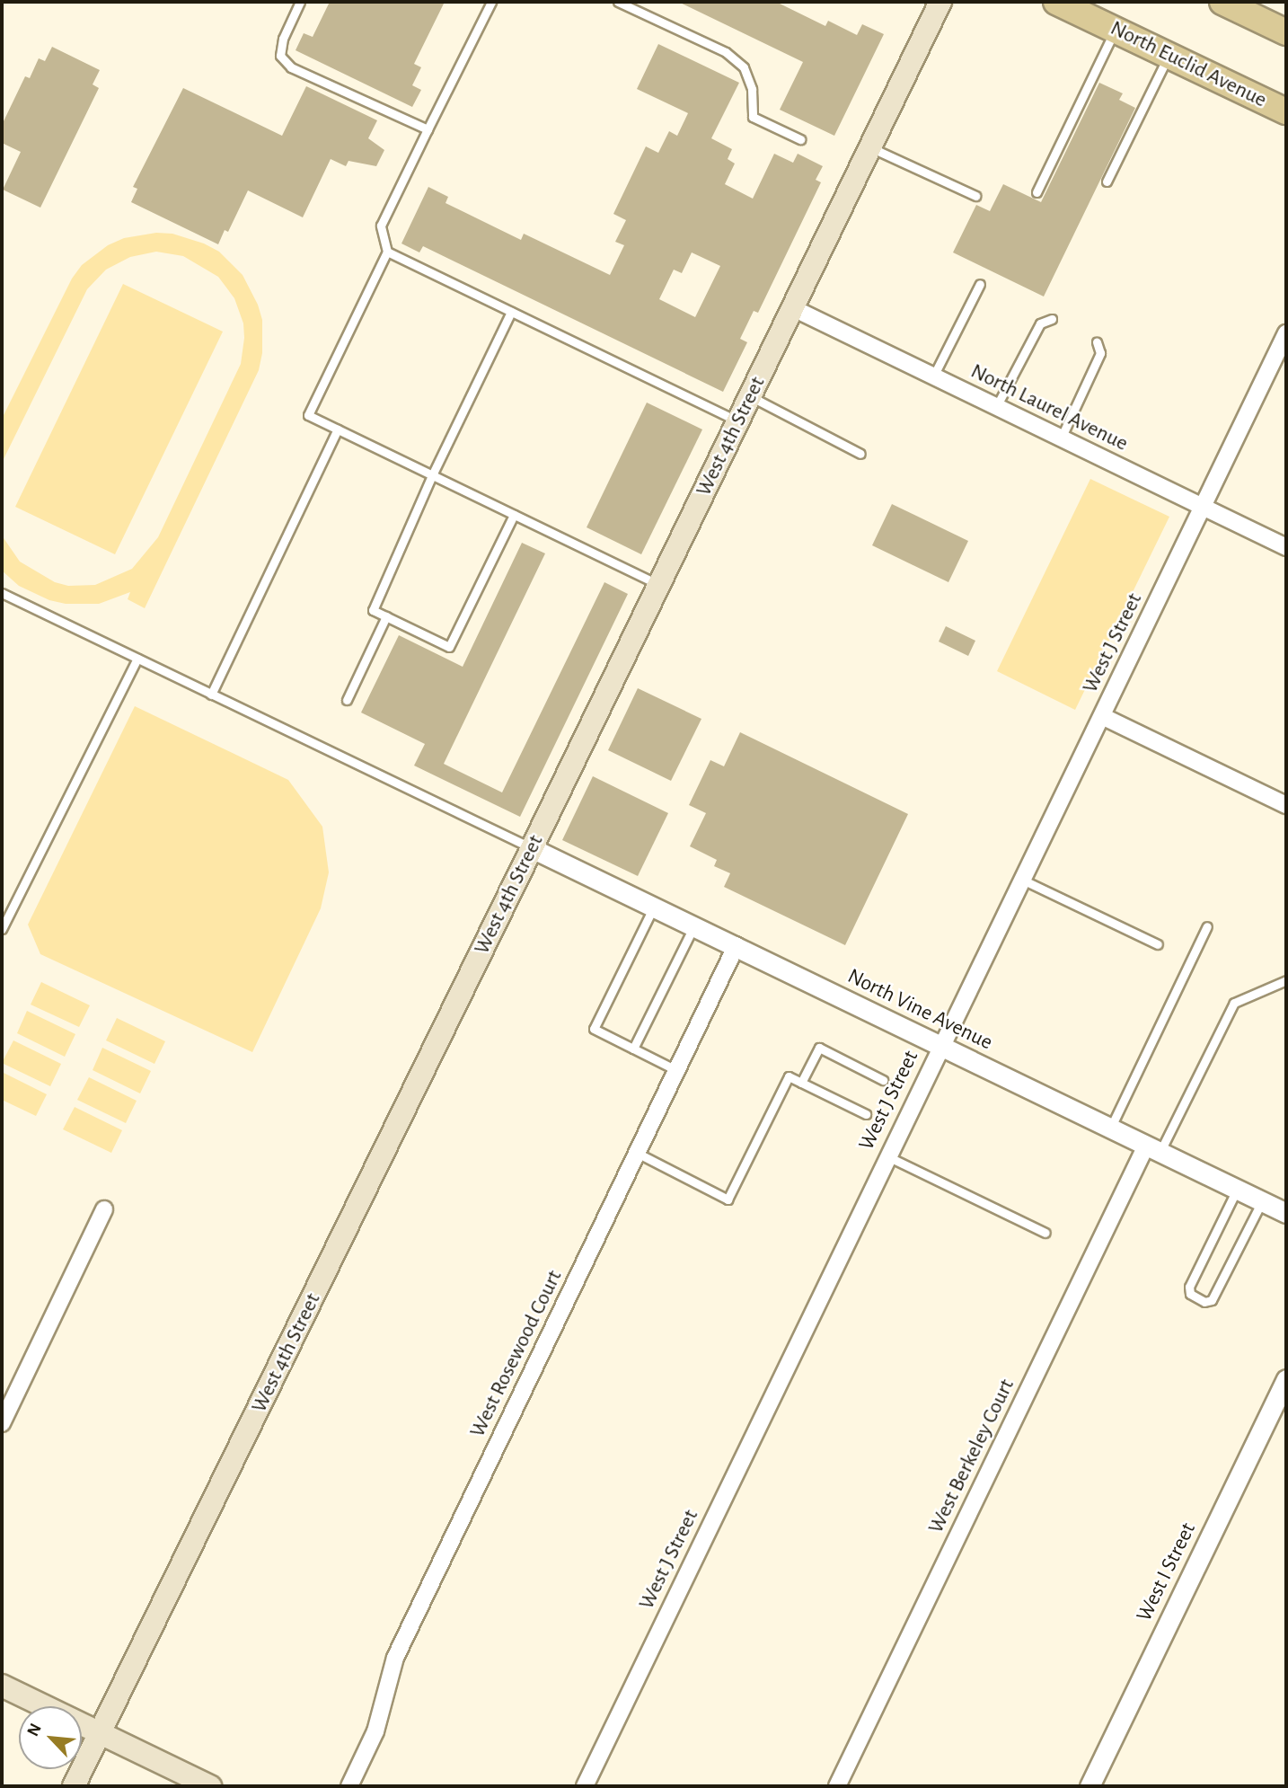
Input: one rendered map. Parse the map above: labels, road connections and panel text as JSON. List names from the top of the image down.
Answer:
{
  "streets": {
    "main road": ["North Euclid Avenue", "West 4th Street"],
    "street": [
      "North Laurel Avenue",
      "West J Street",
      "North Vine Avenue",
      "West Rosewood Court",
      "West Berkeley Court",
      "West I Street"
    ]
  },
  "crossings": [
    ["North Laurel Avenue", "West 4th Street"],
    ["North Laurel Avenue", "West J Street"],
    ["West 4th Street", "North Vine Avenue"],
    ["West J Street", "North Vine Avenue"],
    ["North Vine Avenue", "West Rosewood Court"],
    ["North Vine Avenue", "West Berkeley Court"]
  ],
  "north": "top left"
}
